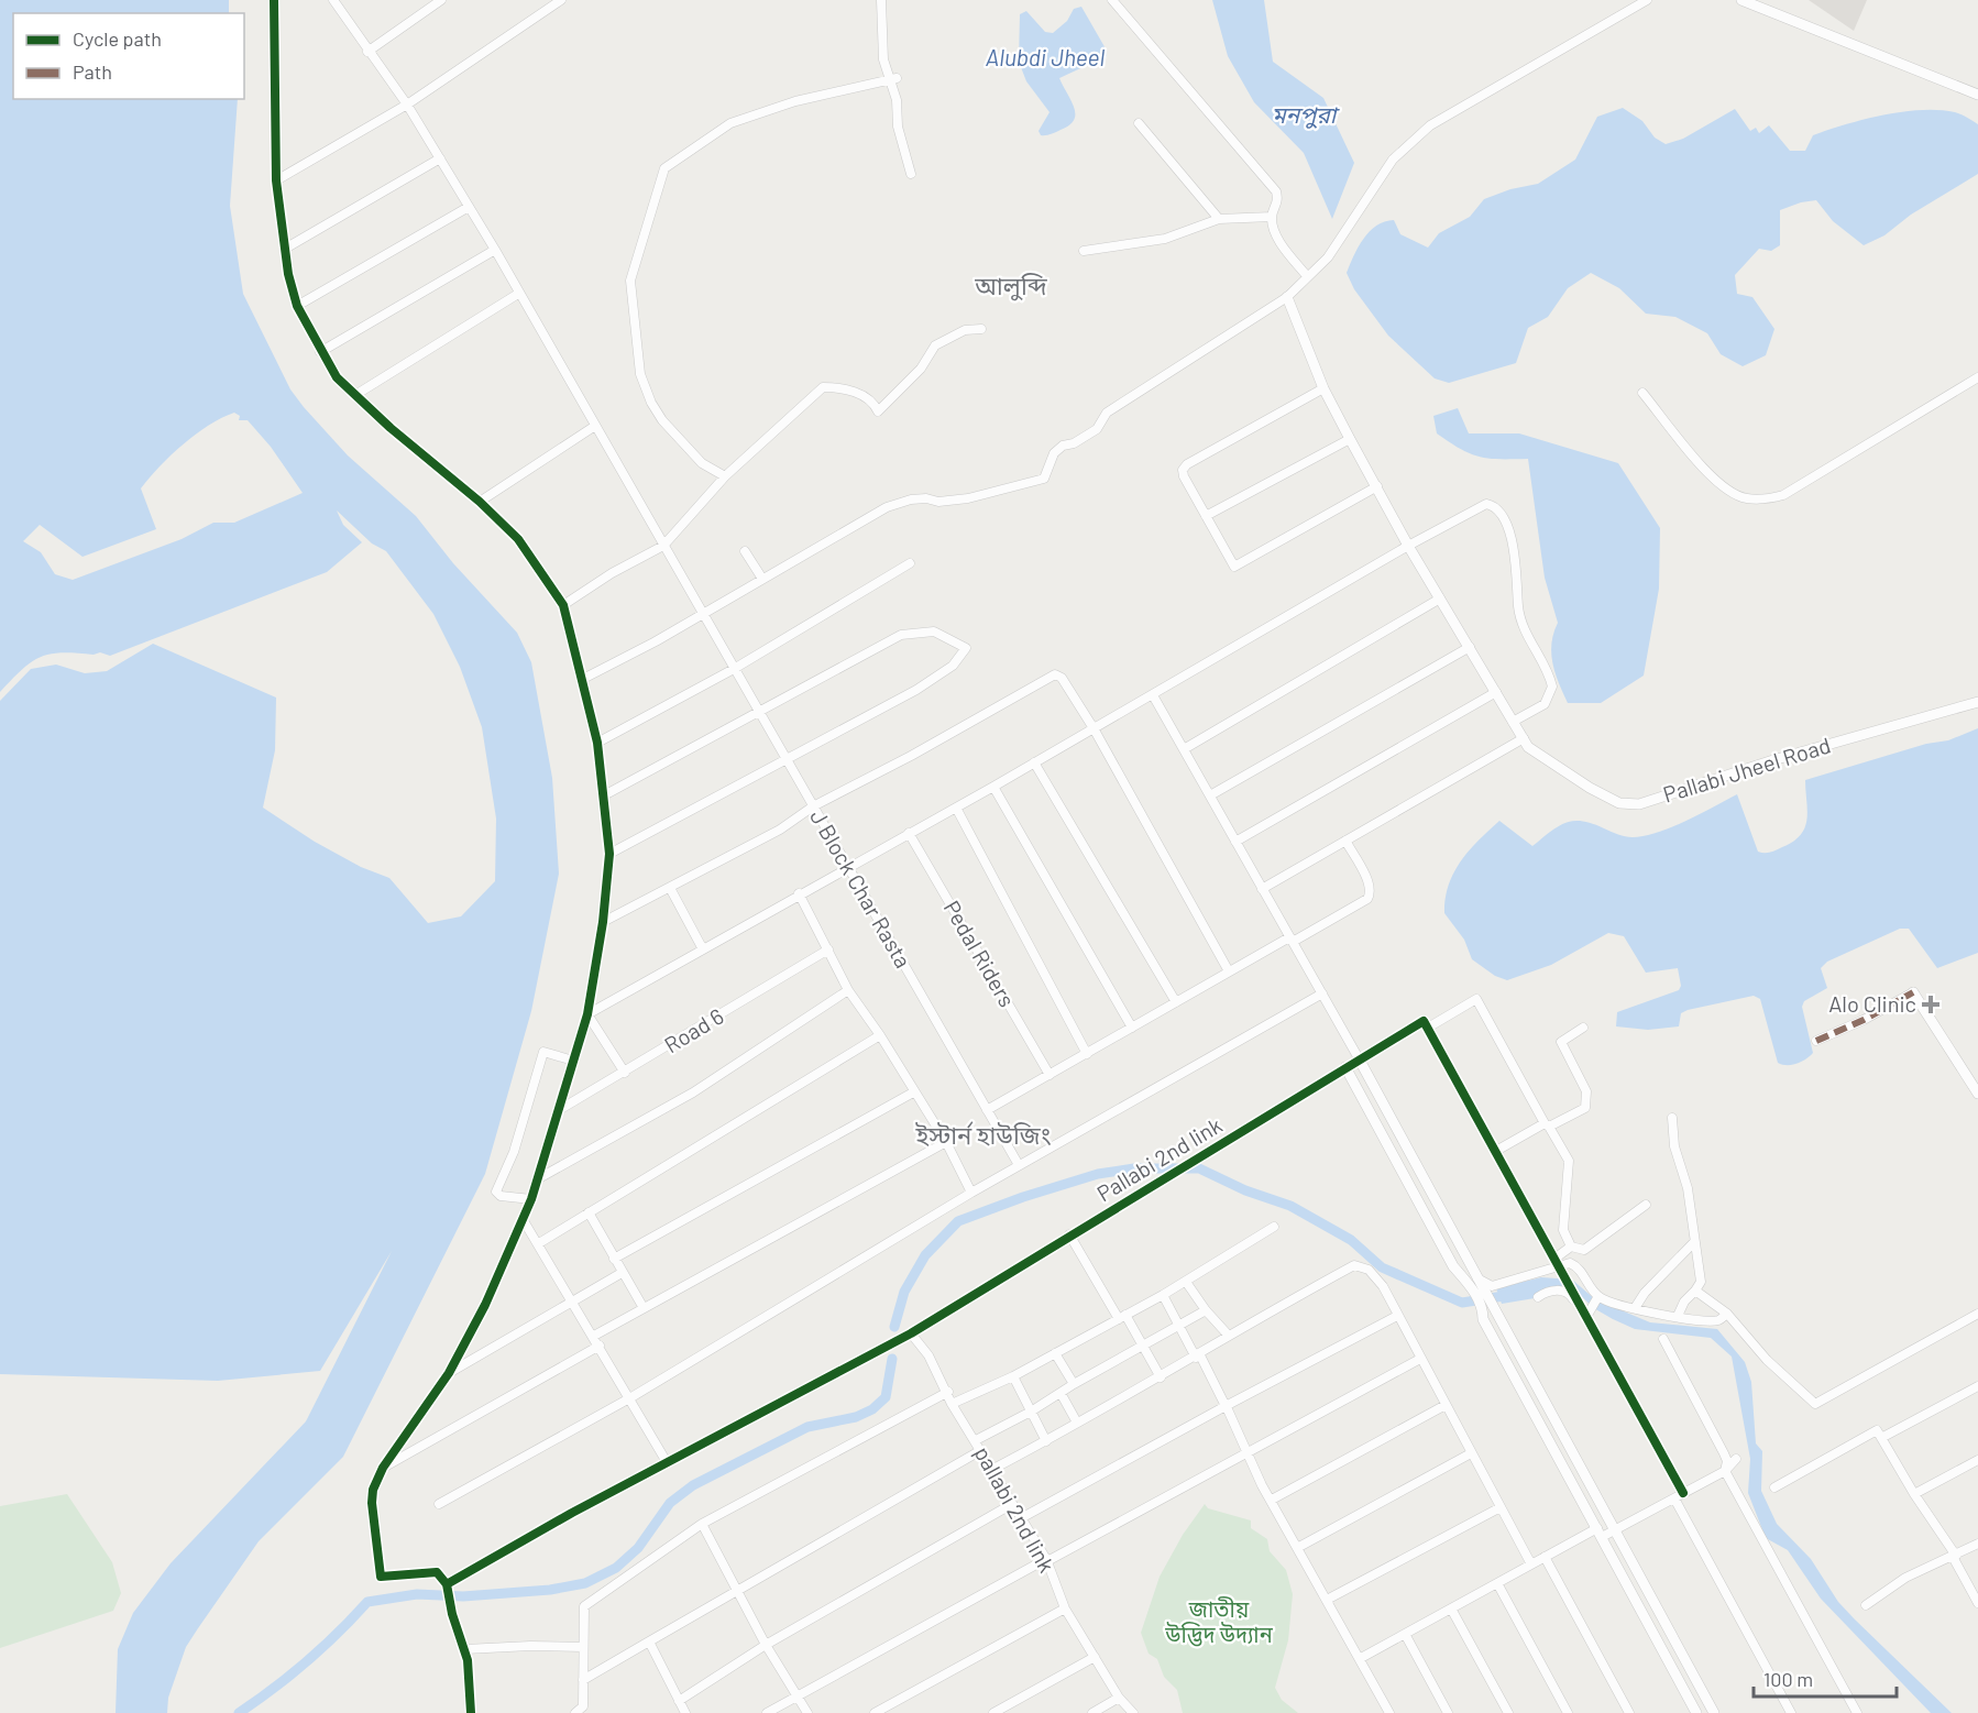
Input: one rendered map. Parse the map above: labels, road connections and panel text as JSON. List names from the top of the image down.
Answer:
{
  "streets": {
    "street": [
      "Pallabi Jheel Road",
      "J Block Char Rasta",
      "Pedal Riders",
      "Road 6",
      "Pallabi 2nd link",
      "pallabi 2nd link"
    ]
  },
  "crossings": [
    ["Pallabi 2nd link", "pallabi 2nd link"]
  ],
  "districts": ["আলুব্দি", "ইস্টার্ন হাউজিং"],
  "water": ["Alubdi Jheel", "মনপুরা"],
  "parks": ["জাতীয় উদ্ভিদ উদ্যান"],
  "places": {
    "health": ["Alo Clinic"]
  },
  "legend": ["Cycle path", "Path"],
  "scale_bar": "100 m"
}
